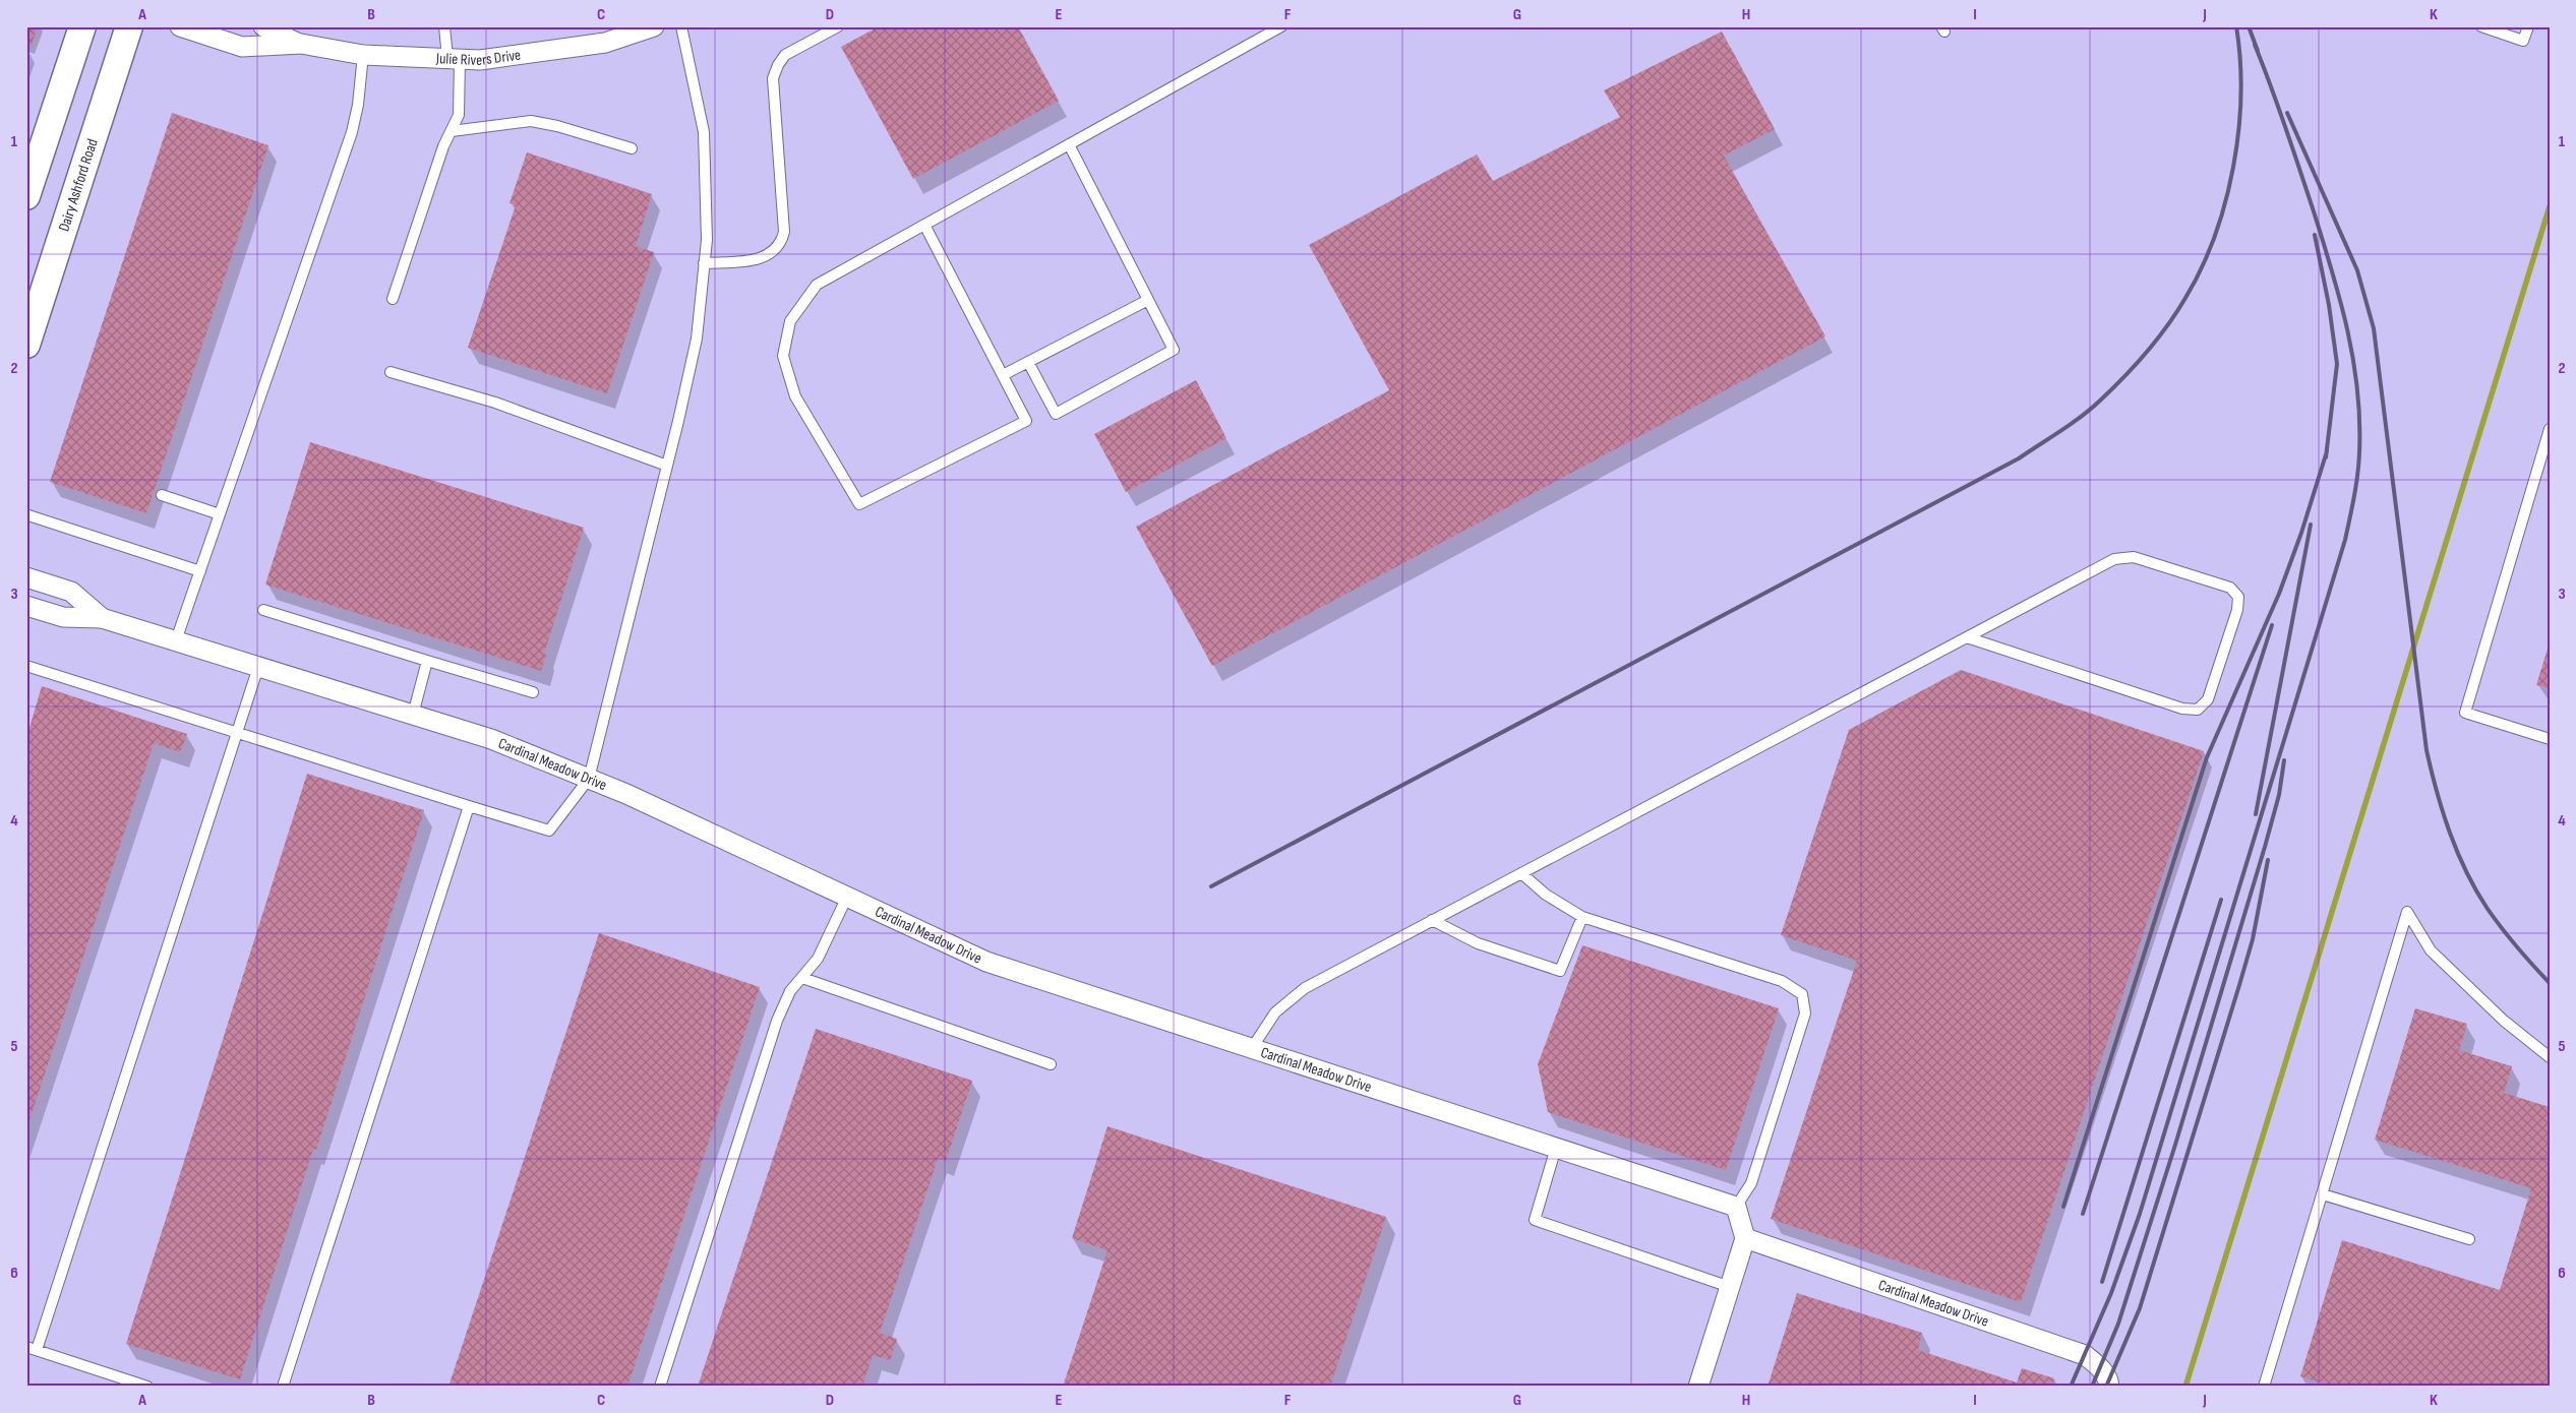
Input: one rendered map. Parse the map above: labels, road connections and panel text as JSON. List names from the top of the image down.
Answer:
{
  "streets": {
    "main road": ["Dairy Ashford Road"],
    "street": ["Julie Rivers Drive", "Cardinal Meadow Drive"]
  },
  "grid": {
    "columns": [
      "A",
      "B",
      "C",
      "D",
      "E",
      "F",
      "G",
      "H",
      "I",
      "J",
      "K"
    ],
    "rows": [
      "1",
      "2",
      "3",
      "4",
      "5",
      "6"
    ]
  }
}
